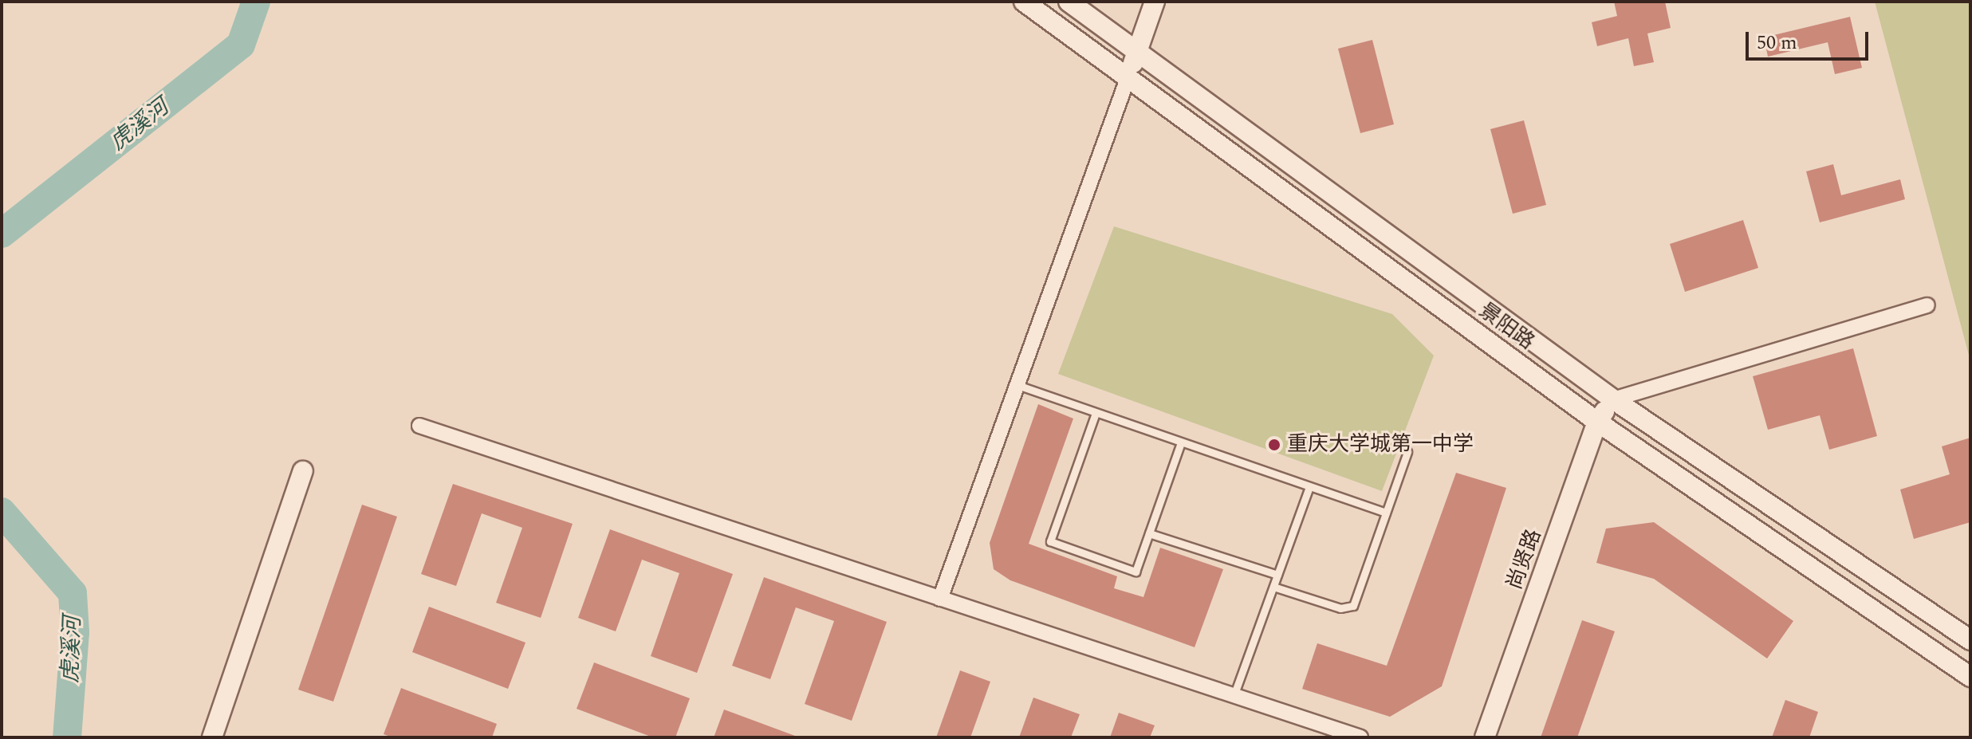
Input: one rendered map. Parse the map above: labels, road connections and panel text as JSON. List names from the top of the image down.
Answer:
{
  "streets": {
    "main road": ["景阳路", "尚贤路"]
  },
  "crossings": [
    ["景阳路", "尚贤路"]
  ],
  "water": ["虎溪河"],
  "places": ["重庆大学城第一中学"],
  "scale_bar": "50 m"
}
